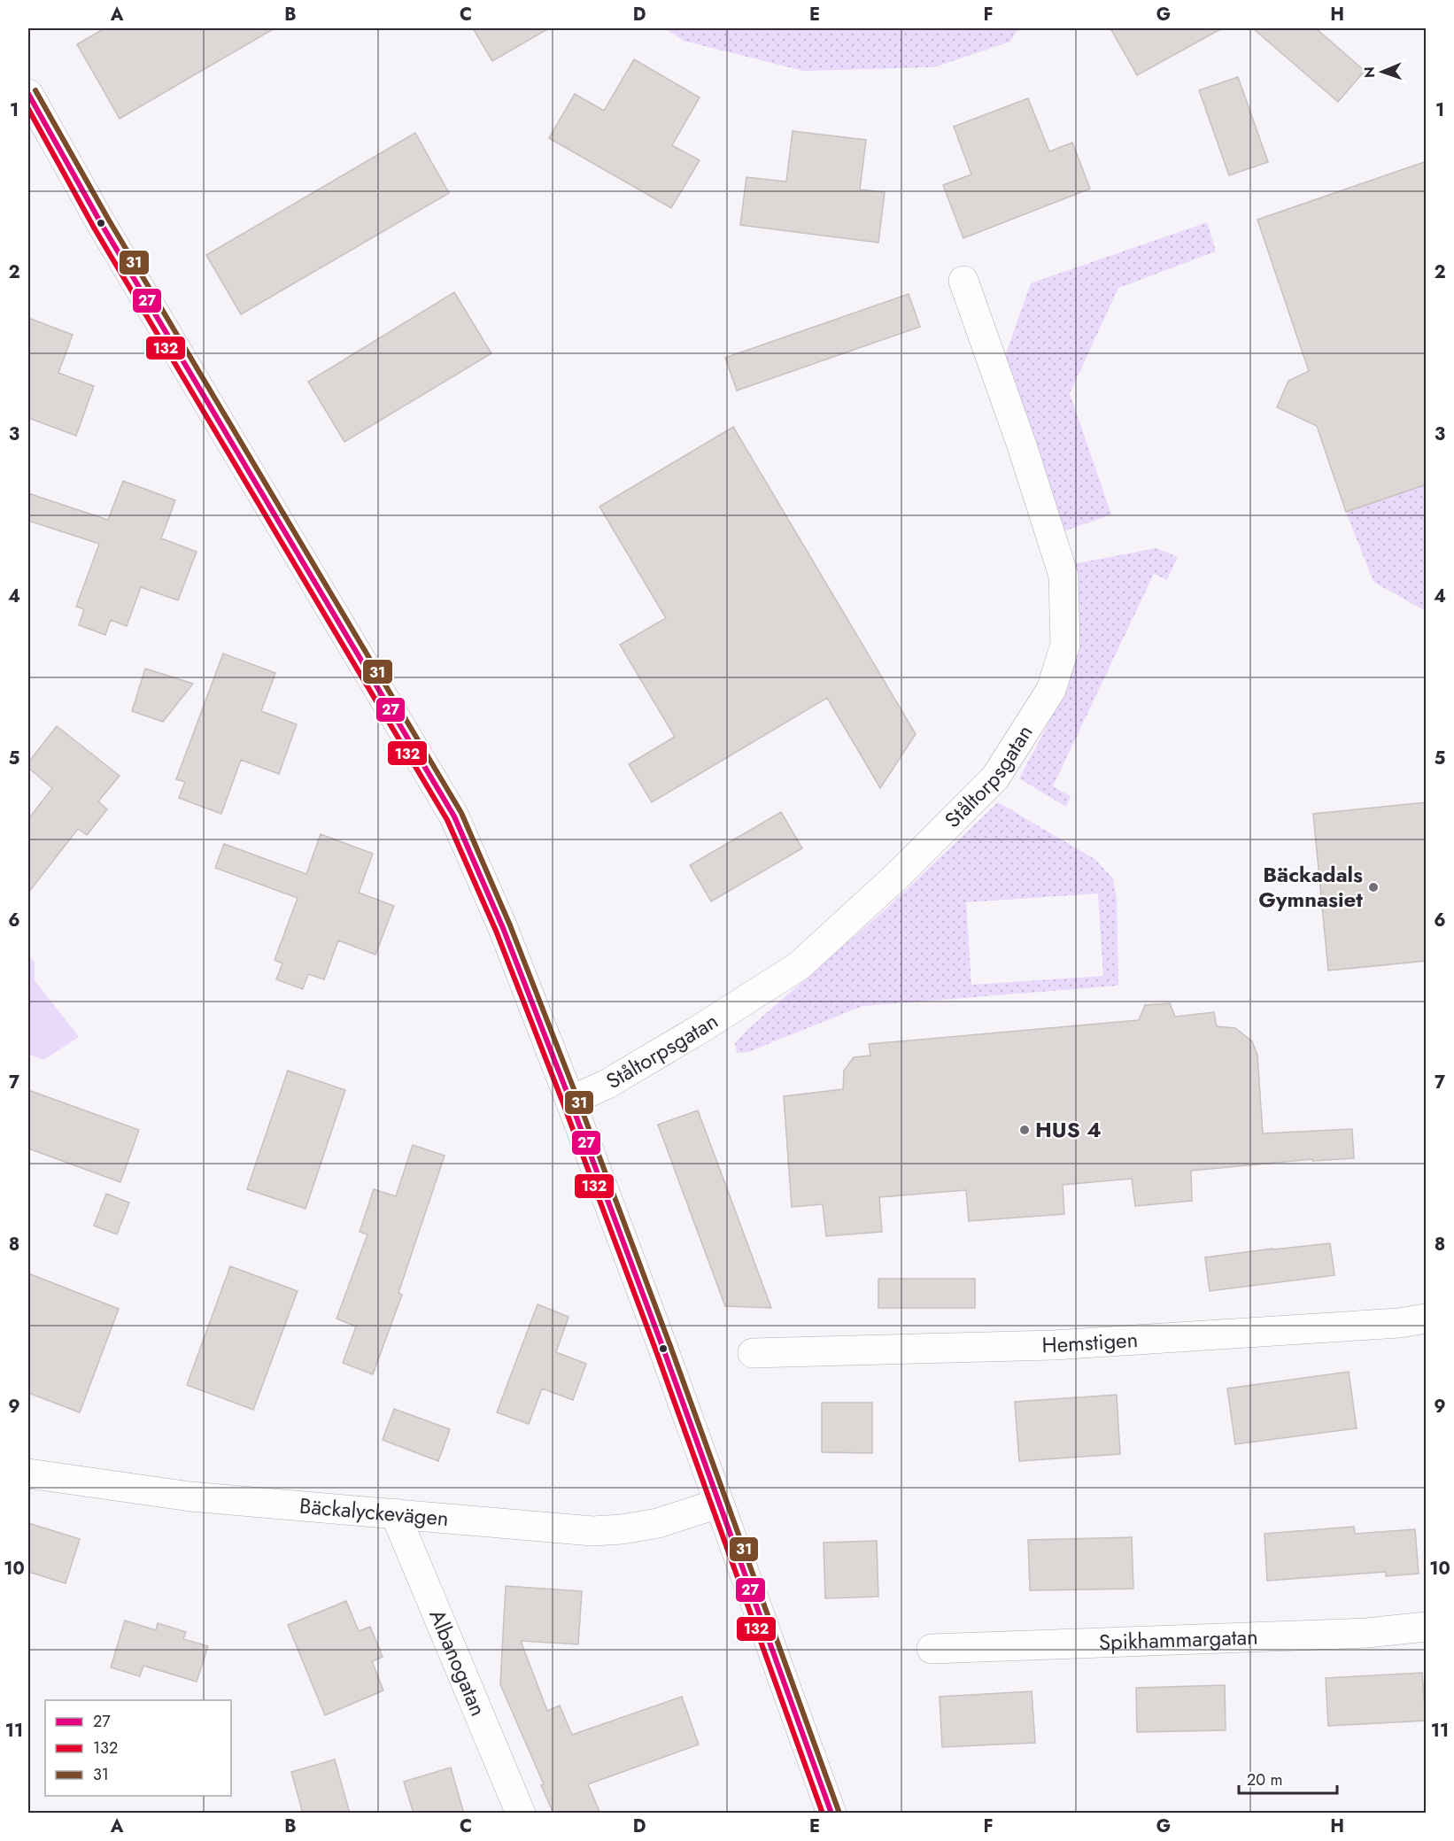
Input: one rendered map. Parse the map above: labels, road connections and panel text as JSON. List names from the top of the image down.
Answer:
{
  "streets": {
    "street": [
      "Ståltorpsgatan",
      "Hemstigen",
      "Bäckalyckevägen",
      "Spikhammargatan",
      "Albanogatan"
    ]
  },
  "crossings": [
    ["Bäckalyckevägen", "Albanogatan"]
  ],
  "places": ["Bäckadals Gymnasiet", "HUS 4"],
  "lines": ["transit line 31", "transit line 27", "transit line 132"],
  "legend": ["27", "132", "31"],
  "scale_bar": "20 m",
  "north": "left",
  "grid": {
    "columns": [
      "A",
      "B",
      "C",
      "D",
      "E",
      "F",
      "G",
      "H"
    ],
    "rows": [
      "1",
      "2",
      "3",
      "4",
      "5",
      "6",
      "7",
      "8",
      "9",
      "10",
      "11"
    ]
  }
}
